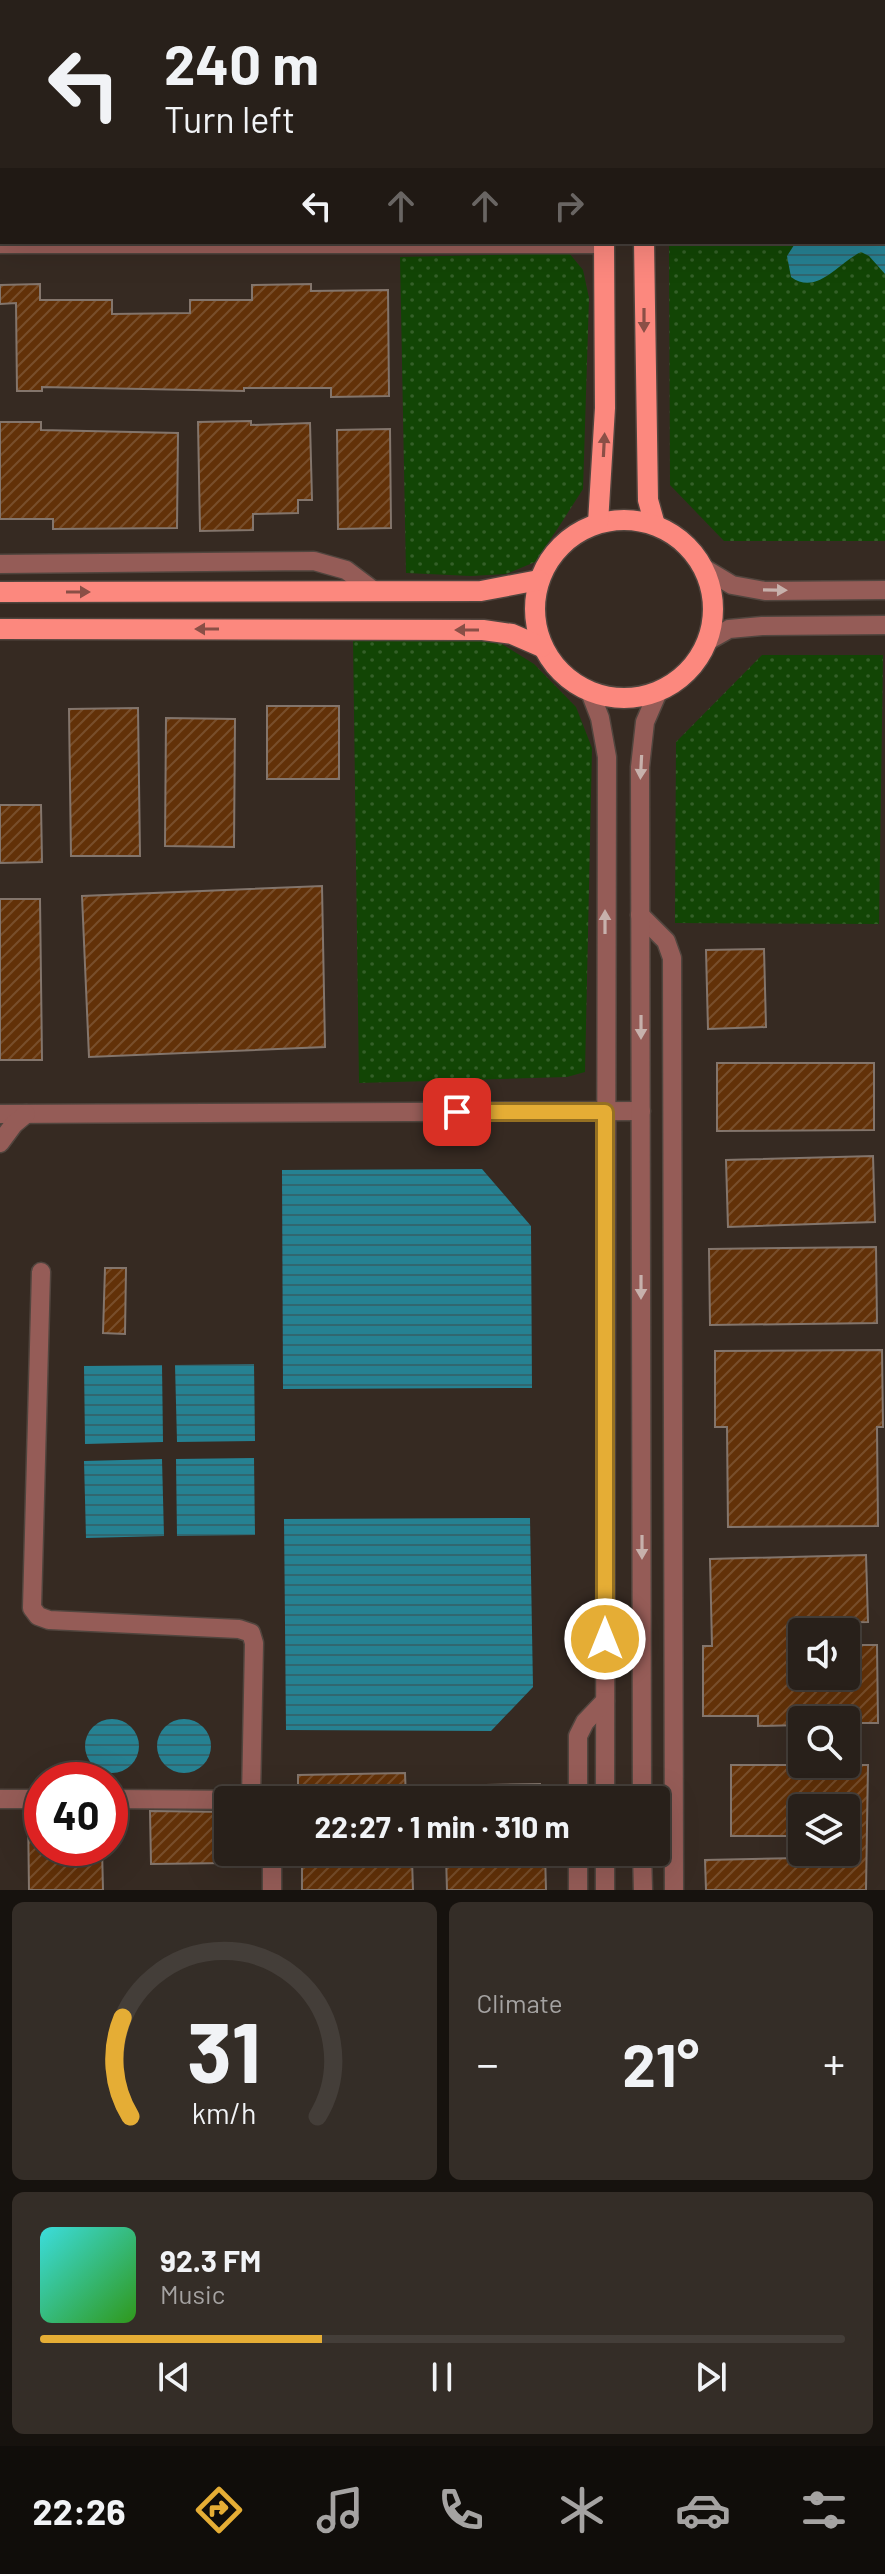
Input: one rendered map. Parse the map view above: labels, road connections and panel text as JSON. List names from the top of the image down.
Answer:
{
  "page": {
    "turn": ["240 m", "Turn left"],
    "limit": "40",
    "trip": "22:27 · 1 min · 310 m",
    "tile": "Climate",
    "heat": ["−", "21°", "+"],
    "song": ["92.3 FM", "Music"],
    "tabs": "22:26",
    "gauge": ["31", "km/h"]
  }
}
